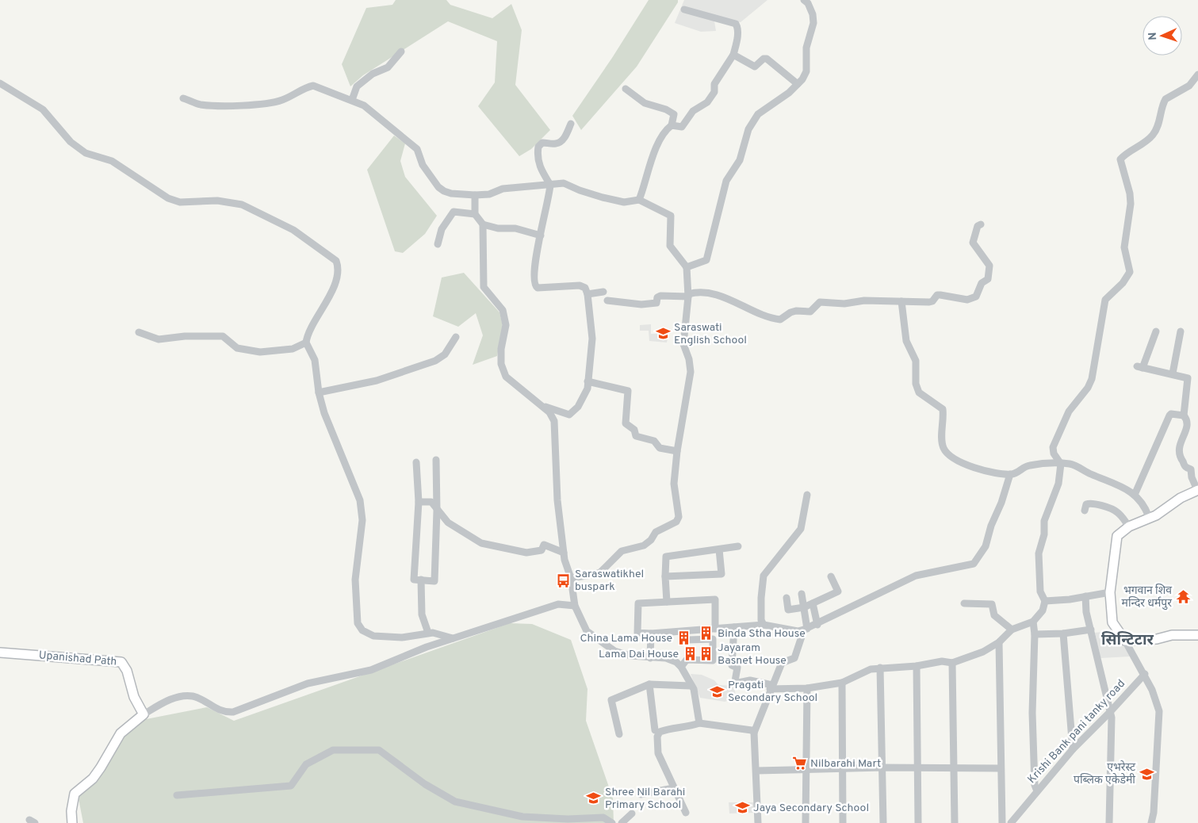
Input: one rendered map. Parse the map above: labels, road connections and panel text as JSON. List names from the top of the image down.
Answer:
{
  "streets": {
    "main road": ["Upanishad Path"],
    "street": ["Krishi Bank pani tanky road"]
  },
  "districts": ["सिन्टिटार"],
  "places": {
    "school or university": [
      "Saraswati English School",
      "Pragati Secondary School",
      "एभरेस्ट पब्लिक एकेडेमी",
      "Shree Nil Barahi Primary School",
      "Jaya Secondary School"
    ],
    "bus stop": ["Saraswatikhel buspark"],
    "temple": ["भगवान शिव मन्दिर धर्मपुर"],
    "building": [
      "Binda Stha House",
      "China Lama House",
      "Lama Dai House",
      "Jayaram Basnet House"
    ],
    "supermarket": ["Nilbarahi Mart"]
  },
  "north": "left"
}
